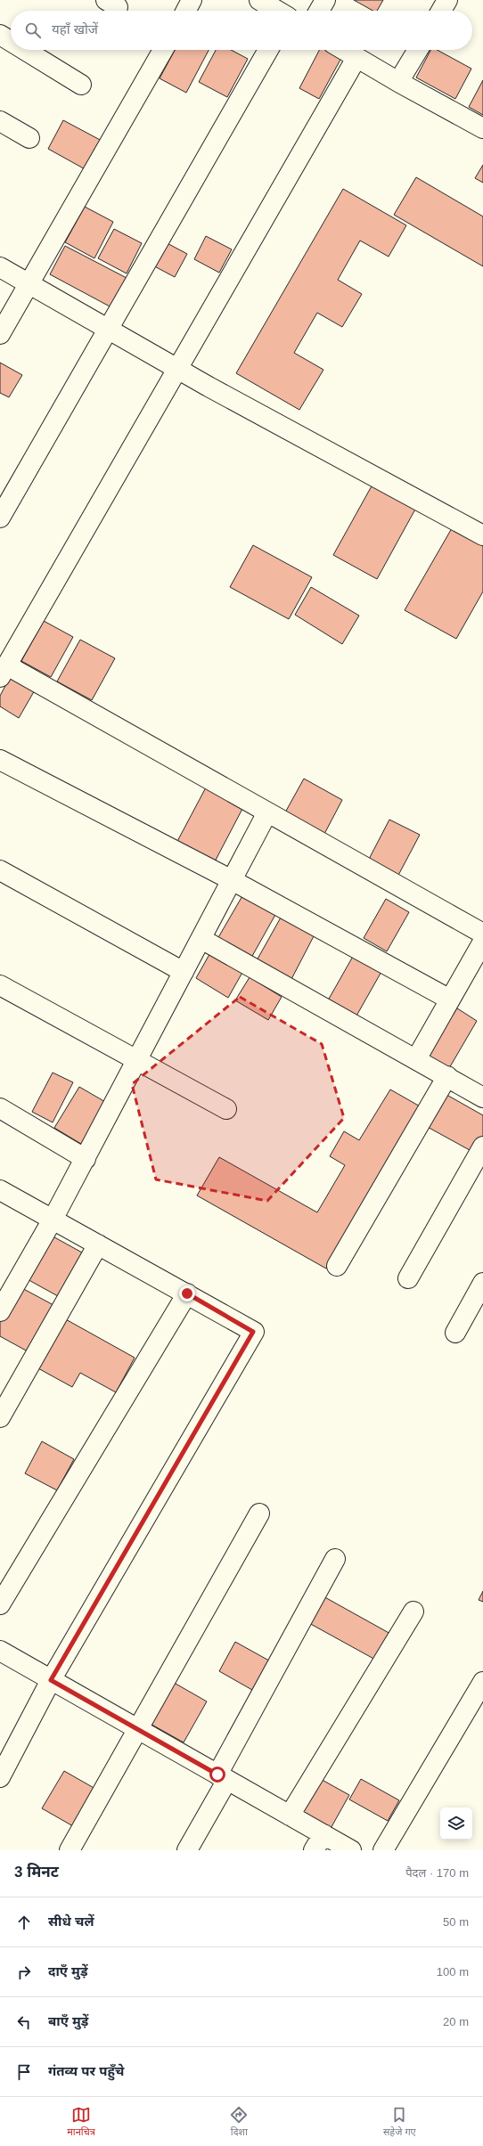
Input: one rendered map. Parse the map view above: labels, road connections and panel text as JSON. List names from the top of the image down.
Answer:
{
  "page": {
    "search": "यहाँ खोजें",
    "heading": ["3 मिनट", "पैदल · 170 m"],
    "list": [
      ["सीधे चलें", "50 m"],
      ["दाएँ मुड़ें", "100 m"],
      ["बाएँ मुड़ें", "20 m"],
      "गंतव्य पर पहुँचे"
    ],
    "nav": ["मानचित्र", "दिशा", "सहेजे गए"]
  }
}
